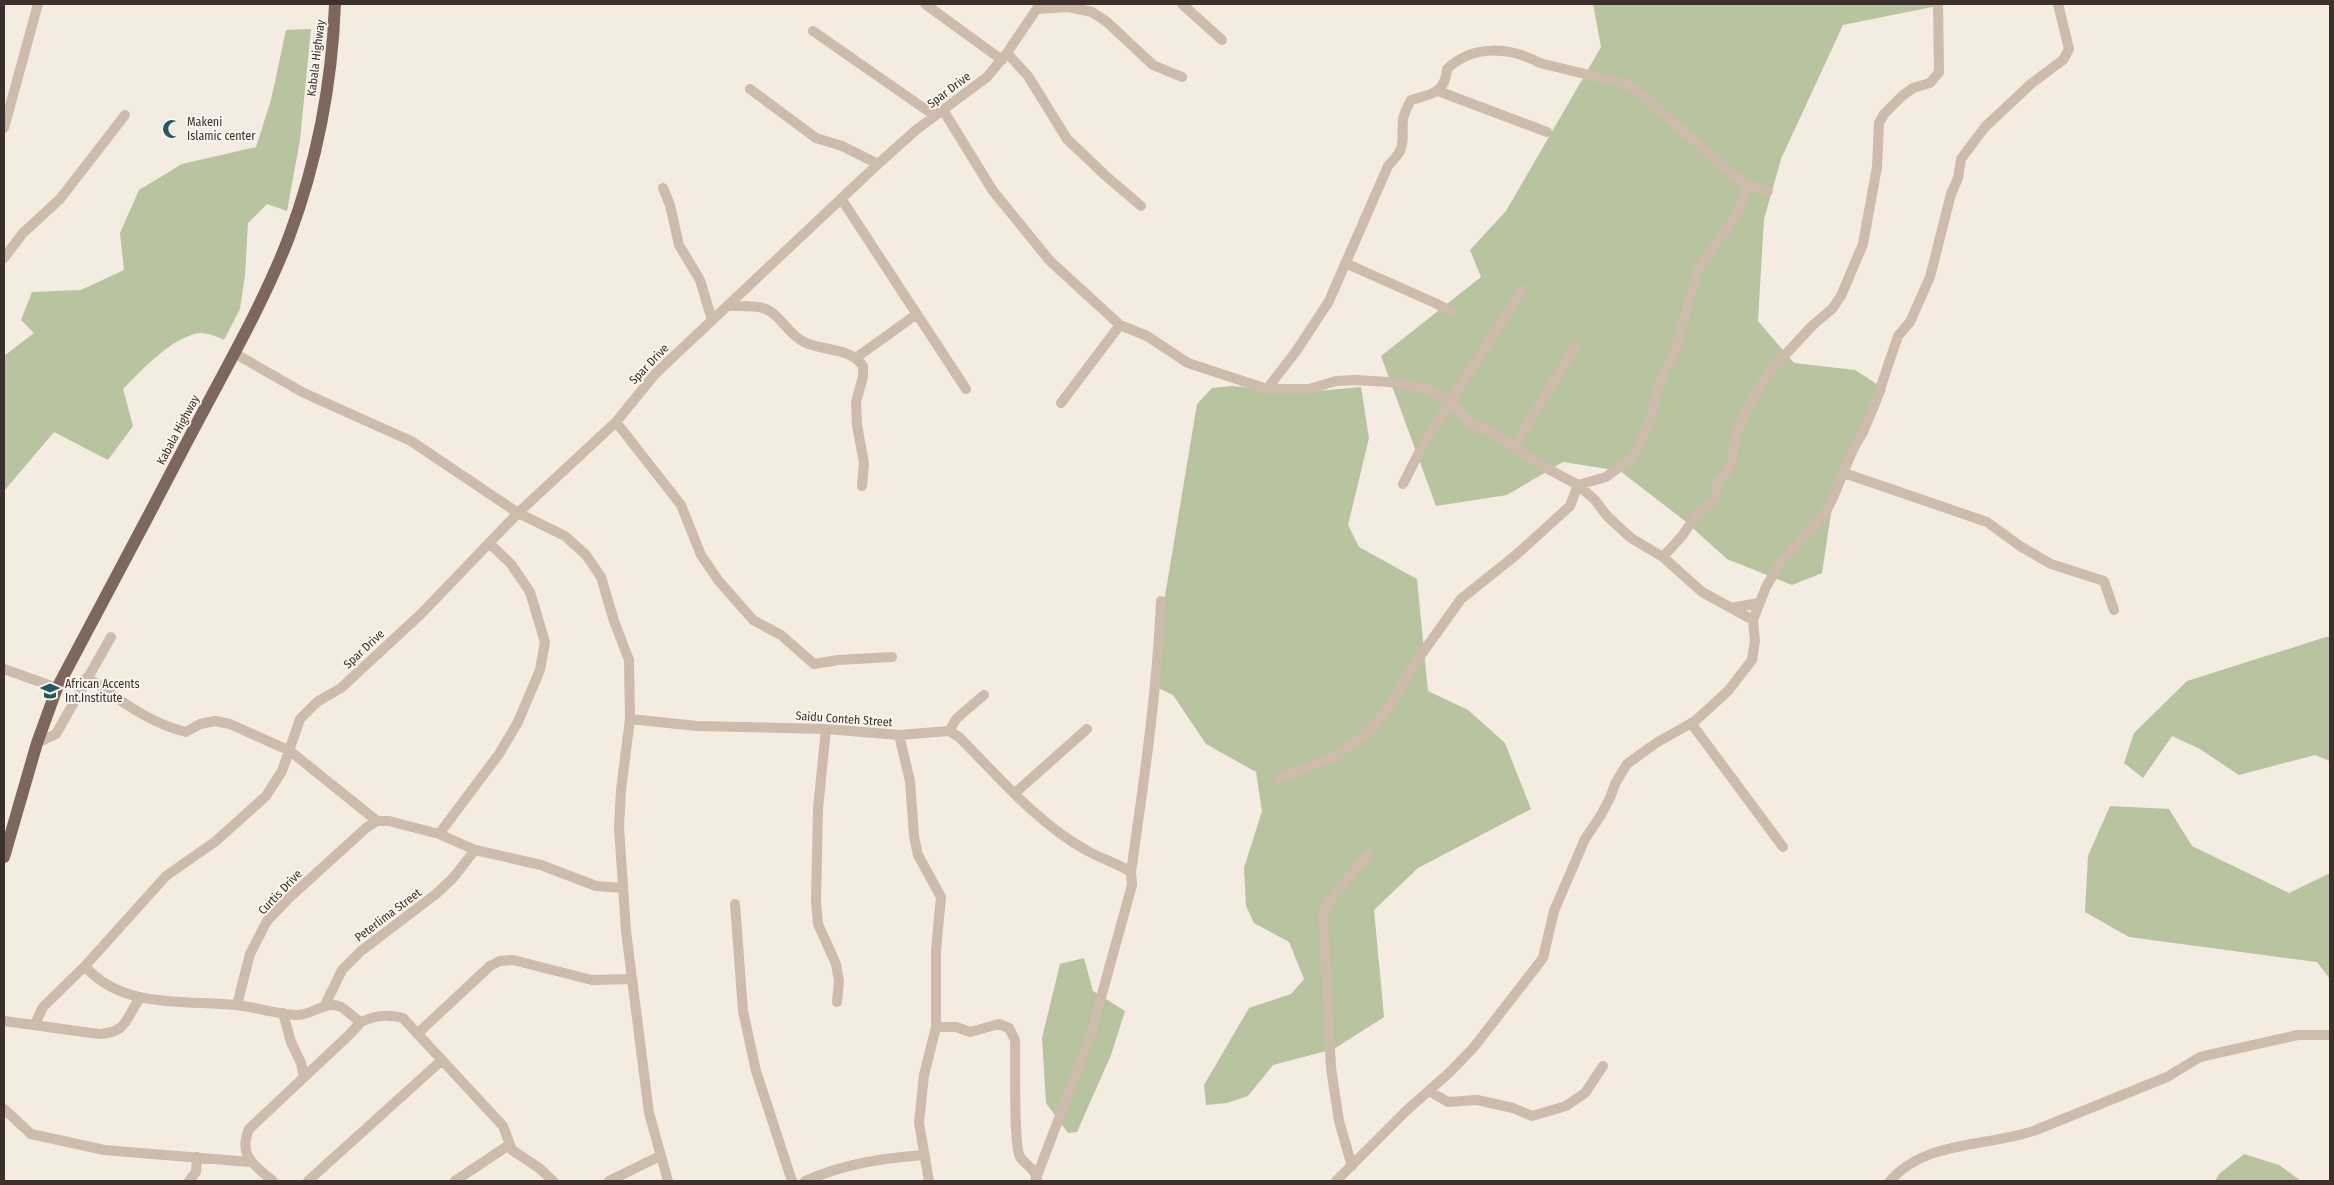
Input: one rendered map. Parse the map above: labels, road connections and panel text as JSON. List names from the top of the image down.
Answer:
{
  "streets": {
    "main road": ["Kabala Highway"],
    "street": [
      "Spar Drive",
      "Saidu Conteh Street",
      "Curtis Drive",
      "Peterlima Street"
    ]
  },
  "places": {
    "mosque": ["Makeni Islamic center"],
    "school or university": ["African Accents Int.Institute"]
  }
}
